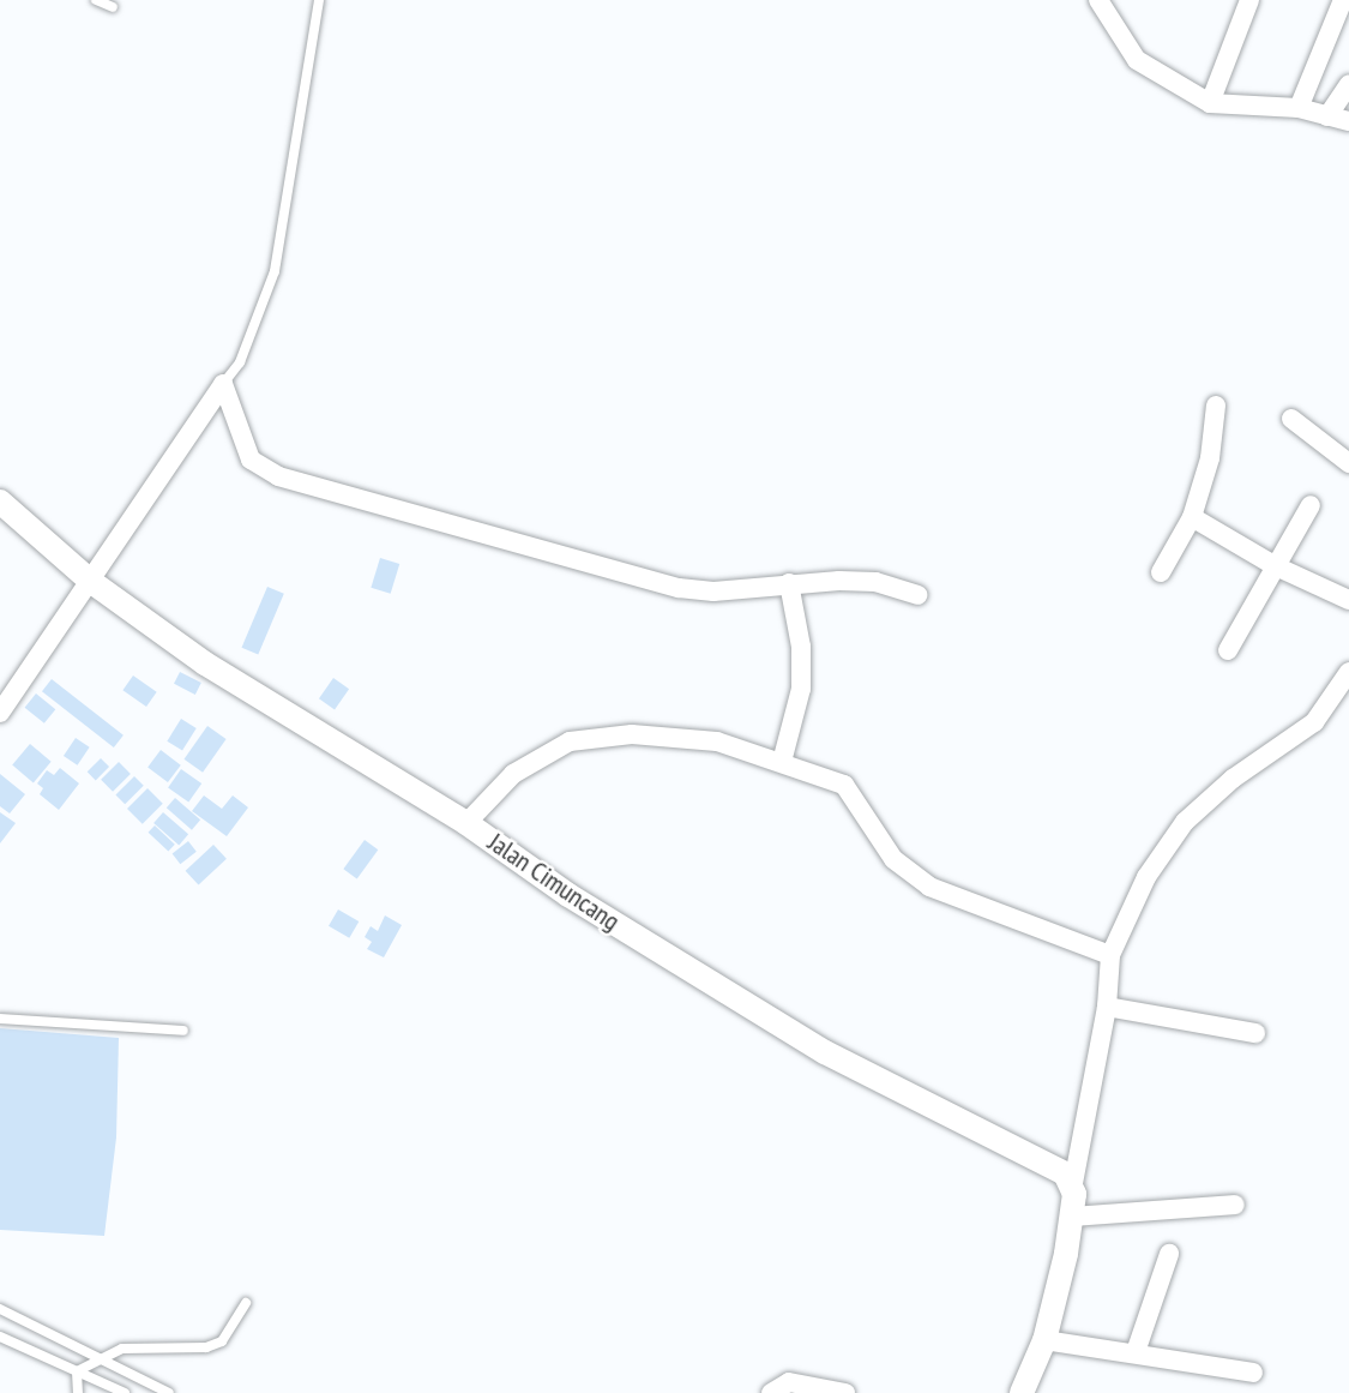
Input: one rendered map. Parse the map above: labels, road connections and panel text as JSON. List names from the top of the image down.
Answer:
{
  "streets": {
    "street": ["Jalan Cimuncang"]
  }
}
